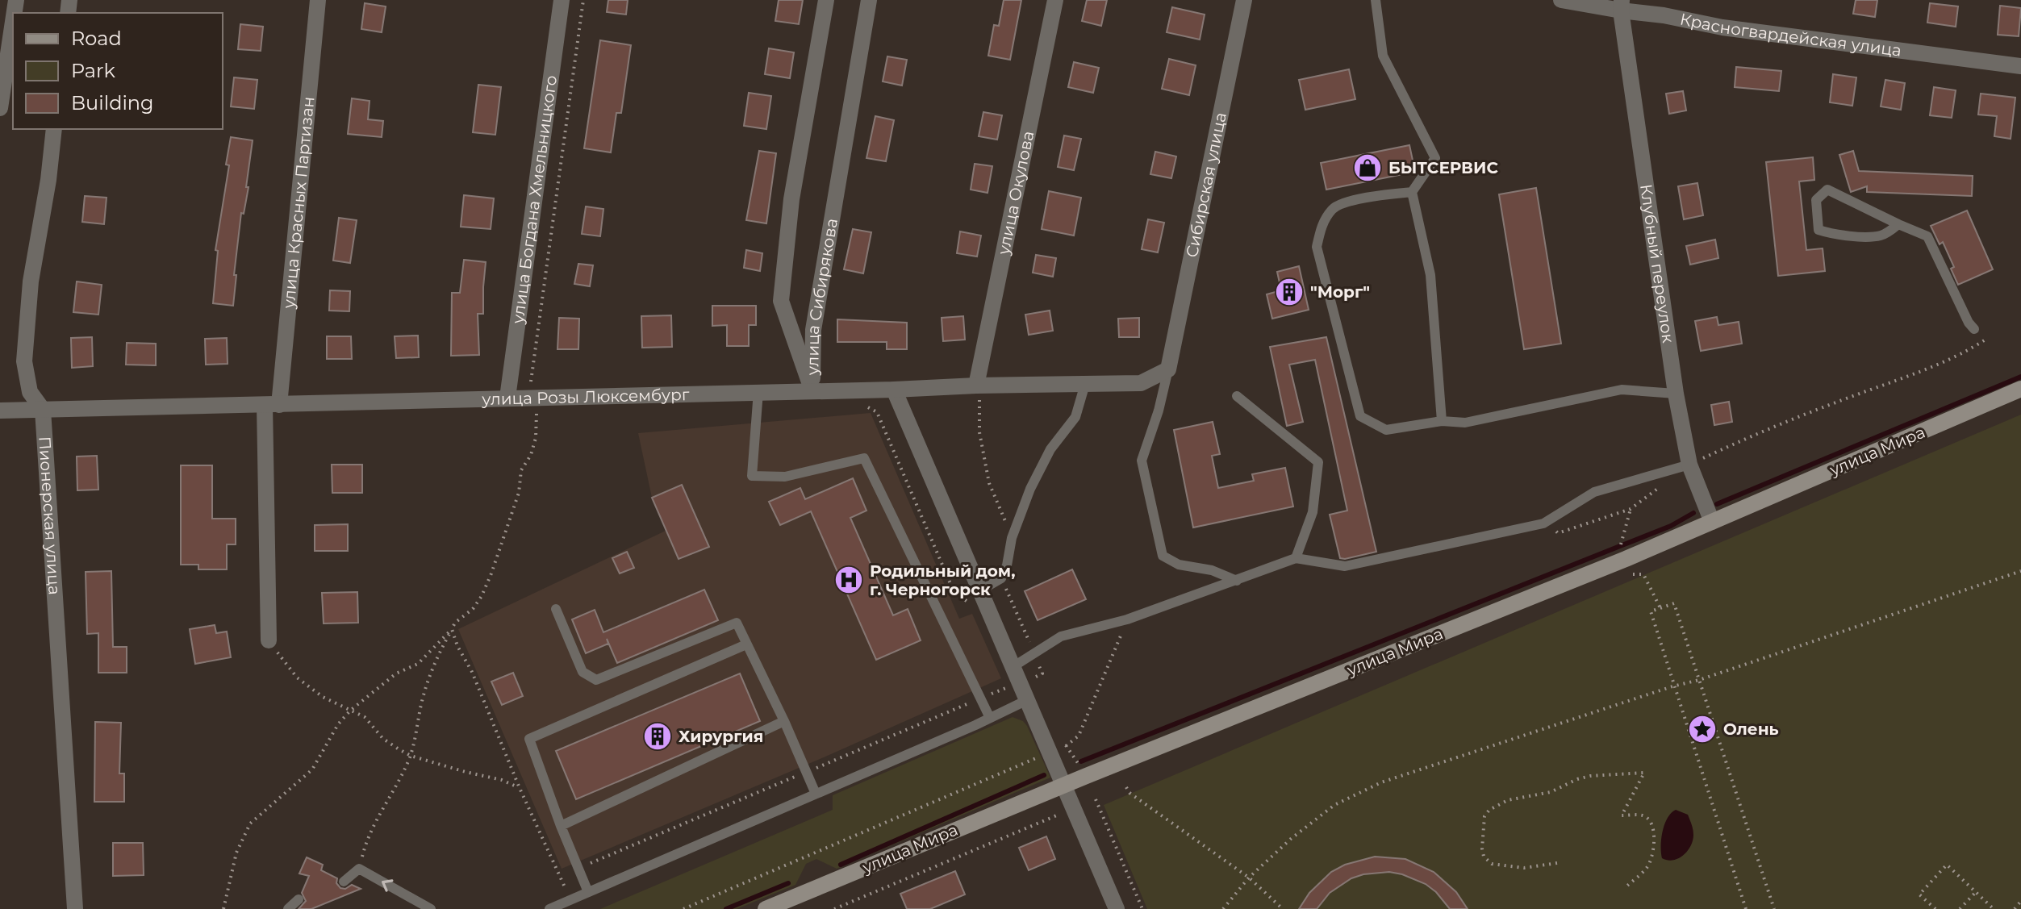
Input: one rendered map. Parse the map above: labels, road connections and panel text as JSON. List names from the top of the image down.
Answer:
{
  "streets": {
    "main road": ["улица Мира"],
    "street": [
      "Красногвардейская улица",
      "Сибирская улица",
      "улица Окулова",
      "улица Богдана Хмельницкого",
      "улица Красных Партизан",
      "Клубный переулок",
      "улица Сибирякова",
      "улица Розы Люксембург",
      "Пионерская улица"
    ]
  },
  "crossings": [
    ["Красногвардейская улица", "Клубный переулок"],
    ["Сибирская улица", "улица Розы Люксембург"],
    ["улица Окулова", "улица Розы Люксембург"],
    ["улица Богдана Хмельницкого", "улица Розы Люксембург"],
    ["улица Красных Партизан", "улица Розы Люксембург"],
    ["Клубный переулок", "улица Мира"],
    ["улица Сибирякова", "улица Розы Люксембург"],
    ["улица Розы Люксембург", "Пионерская улица"]
  ],
  "places": {
    "shop": ["БЫТСЕРВИС"],
    "building": ["\"Морг\"", "Хирургия"],
    "hospital": ["Родильный дом, г. Черногорск"],
    "place": ["Олень"]
  },
  "legend": ["Road", "Park", "Building"]
}
